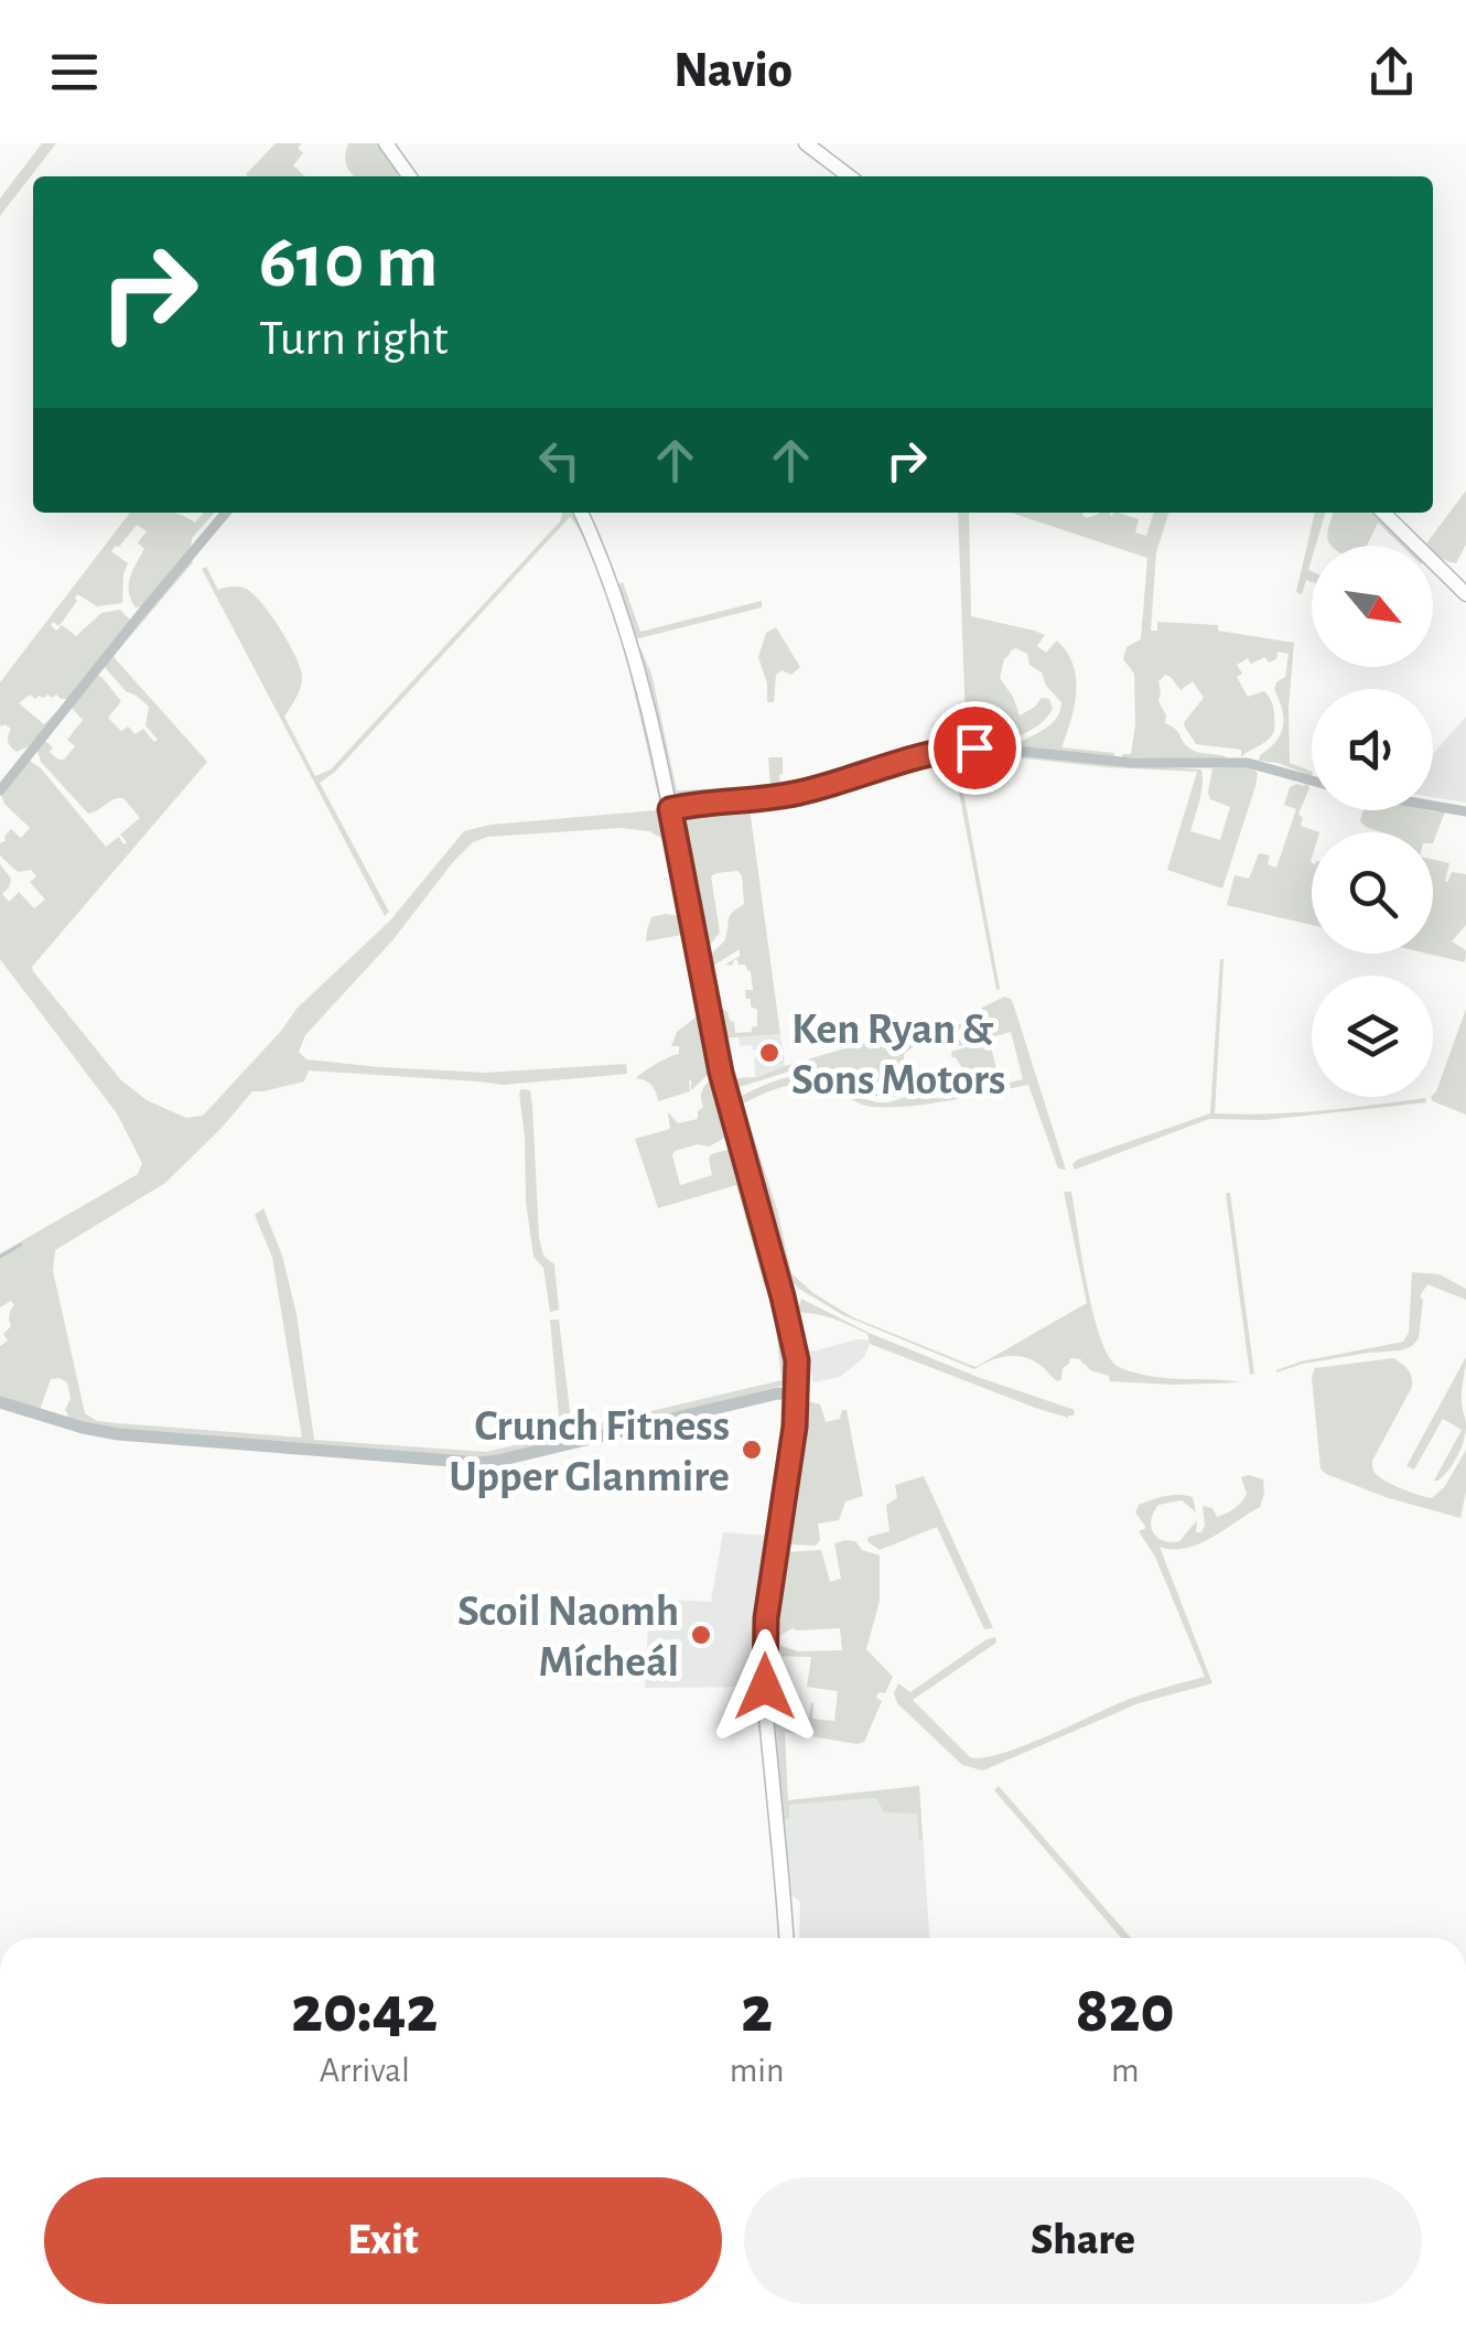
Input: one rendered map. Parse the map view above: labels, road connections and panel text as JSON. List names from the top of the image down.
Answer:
{
  "places": ["Ken Ryan & Sons Motors", "Crunch Fitness Upper Glanmire", "Scoil Naomh Mícheál"],
  "north": "bottom right",
  "page": {
    "header": "Navio",
    "turn": ["610 m", "Turn right"],
    "eta": [
      "20:42",
      "Arrival",
      "2",
      "min",
      "820",
      "m"
    ],
    "buttons": ["Exit", "Share"]
  }
}
